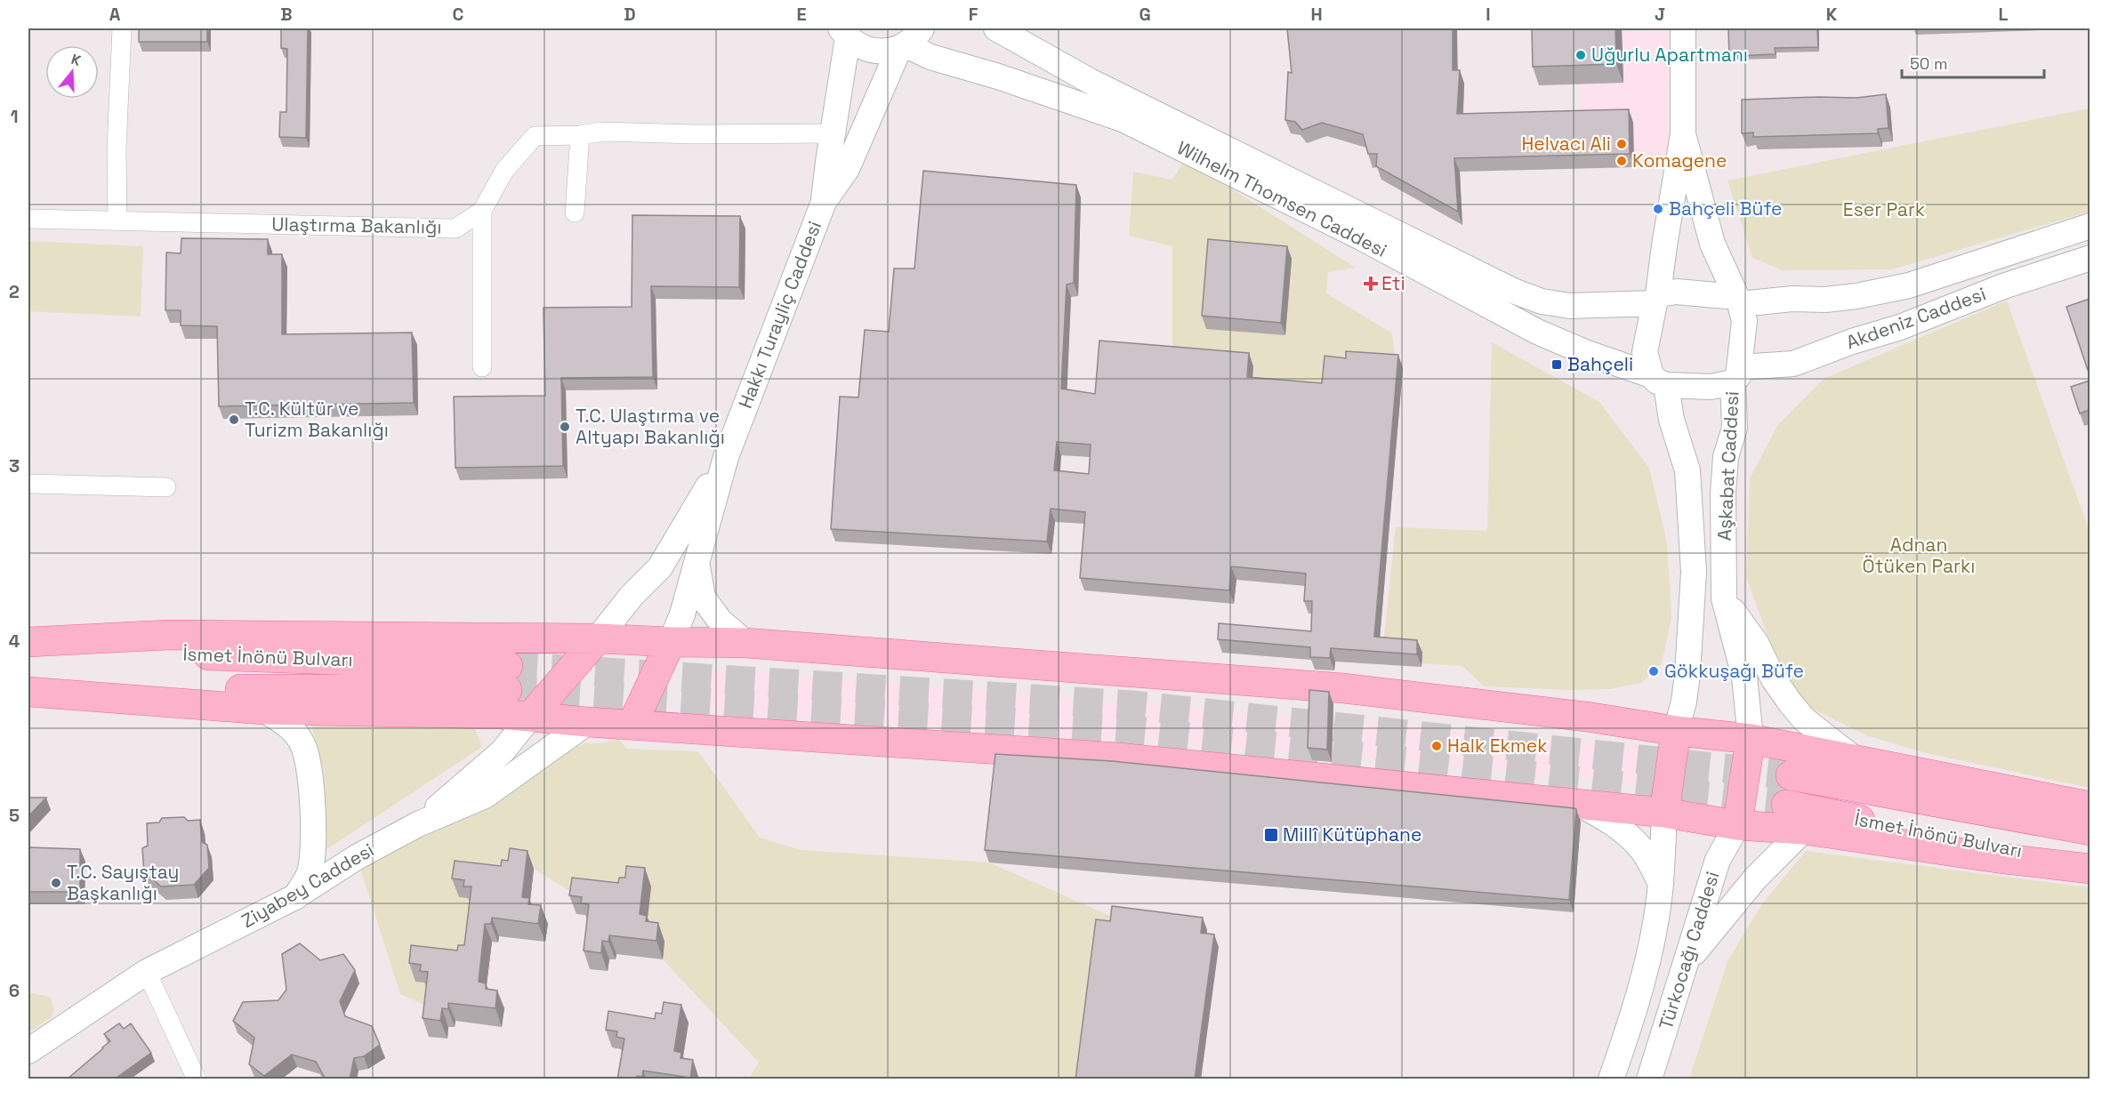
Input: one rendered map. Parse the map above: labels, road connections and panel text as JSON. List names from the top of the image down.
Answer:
{
  "streets": {
    "main road": [
      "Wilhelm Thomsen Caddesi",
      "Hakkı Turayliç Caddesi",
      "Akdeniz Caddesi",
      "Aşkabat Caddesi",
      "İsmet İnönü Bulvarı",
      "Ziyabey Caddesi",
      "Türkocağı Caddesi"
    ],
    "street": ["Ulaştırma Bakanlığı"]
  },
  "crossings": [
    ["Wilhelm Thomsen Caddesi", "Hakkı Turayliç Caddesi"],
    ["Wilhelm Thomsen Caddesi", "Akdeniz Caddesi"],
    ["Wilhelm Thomsen Caddesi", "Aşkabat Caddesi"],
    ["Ulaştırma Bakanlığı", "Hakkı Turayliç Caddesi"],
    ["Akdeniz Caddesi", "Aşkabat Caddesi"]
  ],
  "parks": ["Eser Park", "Adnan Ötüken Parkı"],
  "places": {
    "other": [
      "Uğurlu Apartmanı",
      "Helvacı Ali",
      "Komagene",
      "Bahçeli Büfe",
      "T.C. Kültür ve Turizm Bakanlığı",
      "T.C. Ulaştırma ve Altyapı Bakanlığı",
      "Gökkuşağı Büfe",
      "Halk Ekmek",
      "T.C. Sayıştay Başkanlığı"
    ],
    "health": ["Eti"],
    "transit": ["Bahçeli", "Millî Kütüphane"]
  },
  "scale_bar": "50 m",
  "north": "top",
  "grid": {
    "columns": [
      "A",
      "B",
      "C",
      "D",
      "E",
      "F",
      "G",
      "H",
      "I",
      "J",
      "K",
      "L"
    ],
    "rows": [
      "1",
      "2",
      "3",
      "4",
      "5",
      "6"
    ]
  }
}
